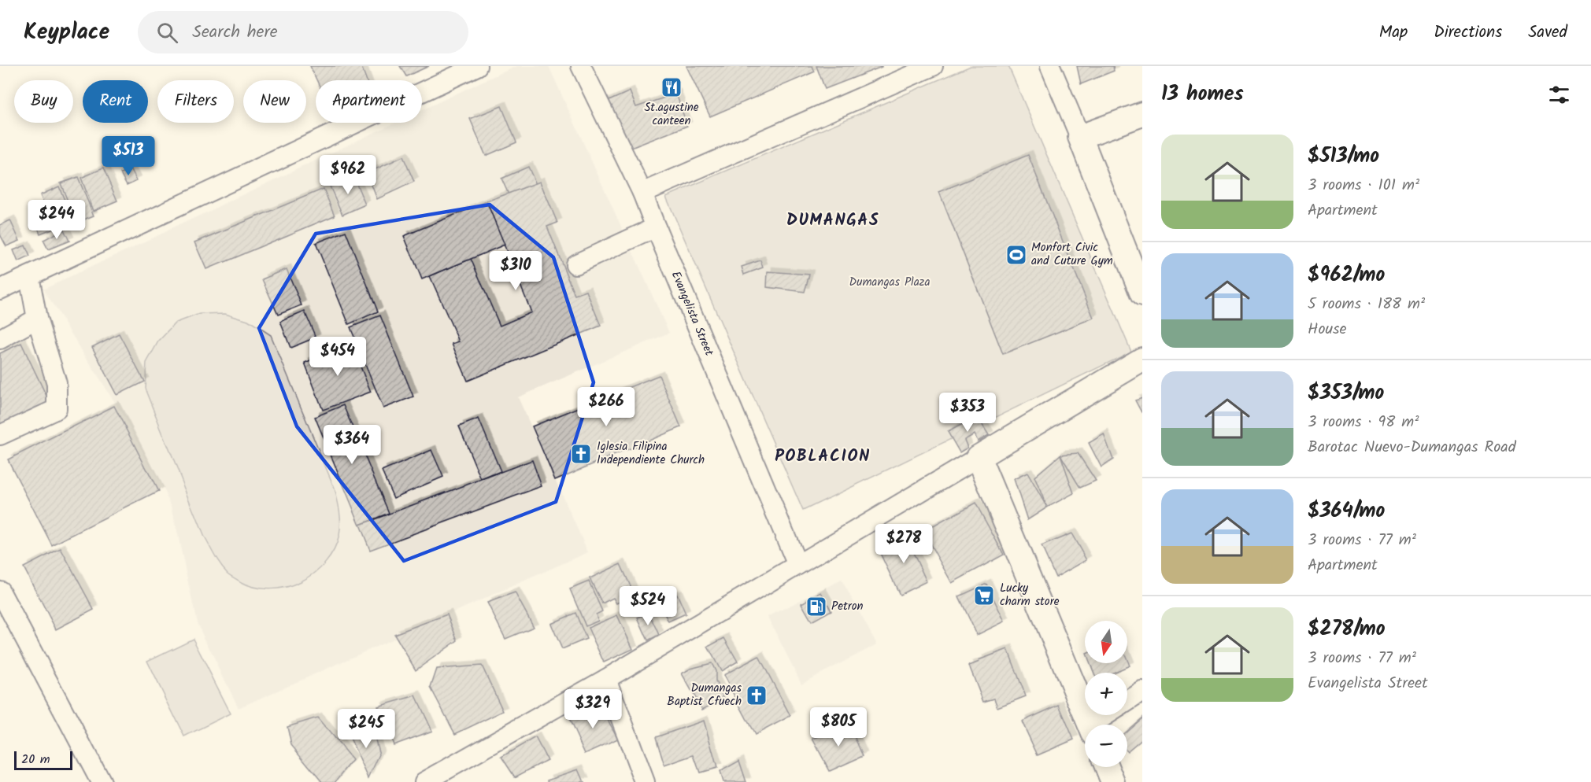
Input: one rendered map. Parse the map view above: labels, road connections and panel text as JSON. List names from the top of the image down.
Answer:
{
  "streets": {
    "street": ["Evangelista Street"]
  },
  "districts": ["DUMANGAS", "POBLACION"],
  "parks": ["Dumangas Plaza"],
  "places": {
    "restaurant": ["St.agustine canteen"],
    "sports": ["Monfort Civic and Cuture Gym"],
    "church": ["Iglesia Filipina Independiente Church", "Dumangas Baptist Cfuech"],
    "supermarket": ["Lucky charm store"],
    "fuel station": ["Petron"]
  },
  "scale_bar": "20 m",
  "north": "bottom",
  "page": {
    "header": "Keyplace",
    "search": "Search here",
    "nav": ["Map", "Directions", "Saved"],
    "heading": "13 homes",
    "chip": [
      "Buy",
      "Rent",
      "Filters",
      "New",
      "Apartment"
    ],
    "list": [
      {
        "name": "$513/mo",
        "note": "3 rooms · 101 m² · Apartment"
      },
      {
        "name": "$962/mo",
        "note": "5 rooms · 188 m² · House"
      },
      {
        "name": "$353/mo",
        "note": "3 rooms · 98 m² · Barotac Nuevo-Dumangas Road"
      },
      {
        "name": "$364/mo",
        "note": "3 rooms · 77 m² · Apartment"
      },
      {
        "name": "$278/mo",
        "note": "3 rooms · 77 m² · Evangelista Street"
      }
    ],
    "price": [
      "$513",
      "$962",
      "$244",
      "$310",
      "$454",
      "$266",
      "$353",
      "$364",
      "$278",
      "$524",
      "$329",
      "$805",
      "$245"
    ],
    "map_buttons": ["+", "−"],
    "scale": "20 m"
  }
}
